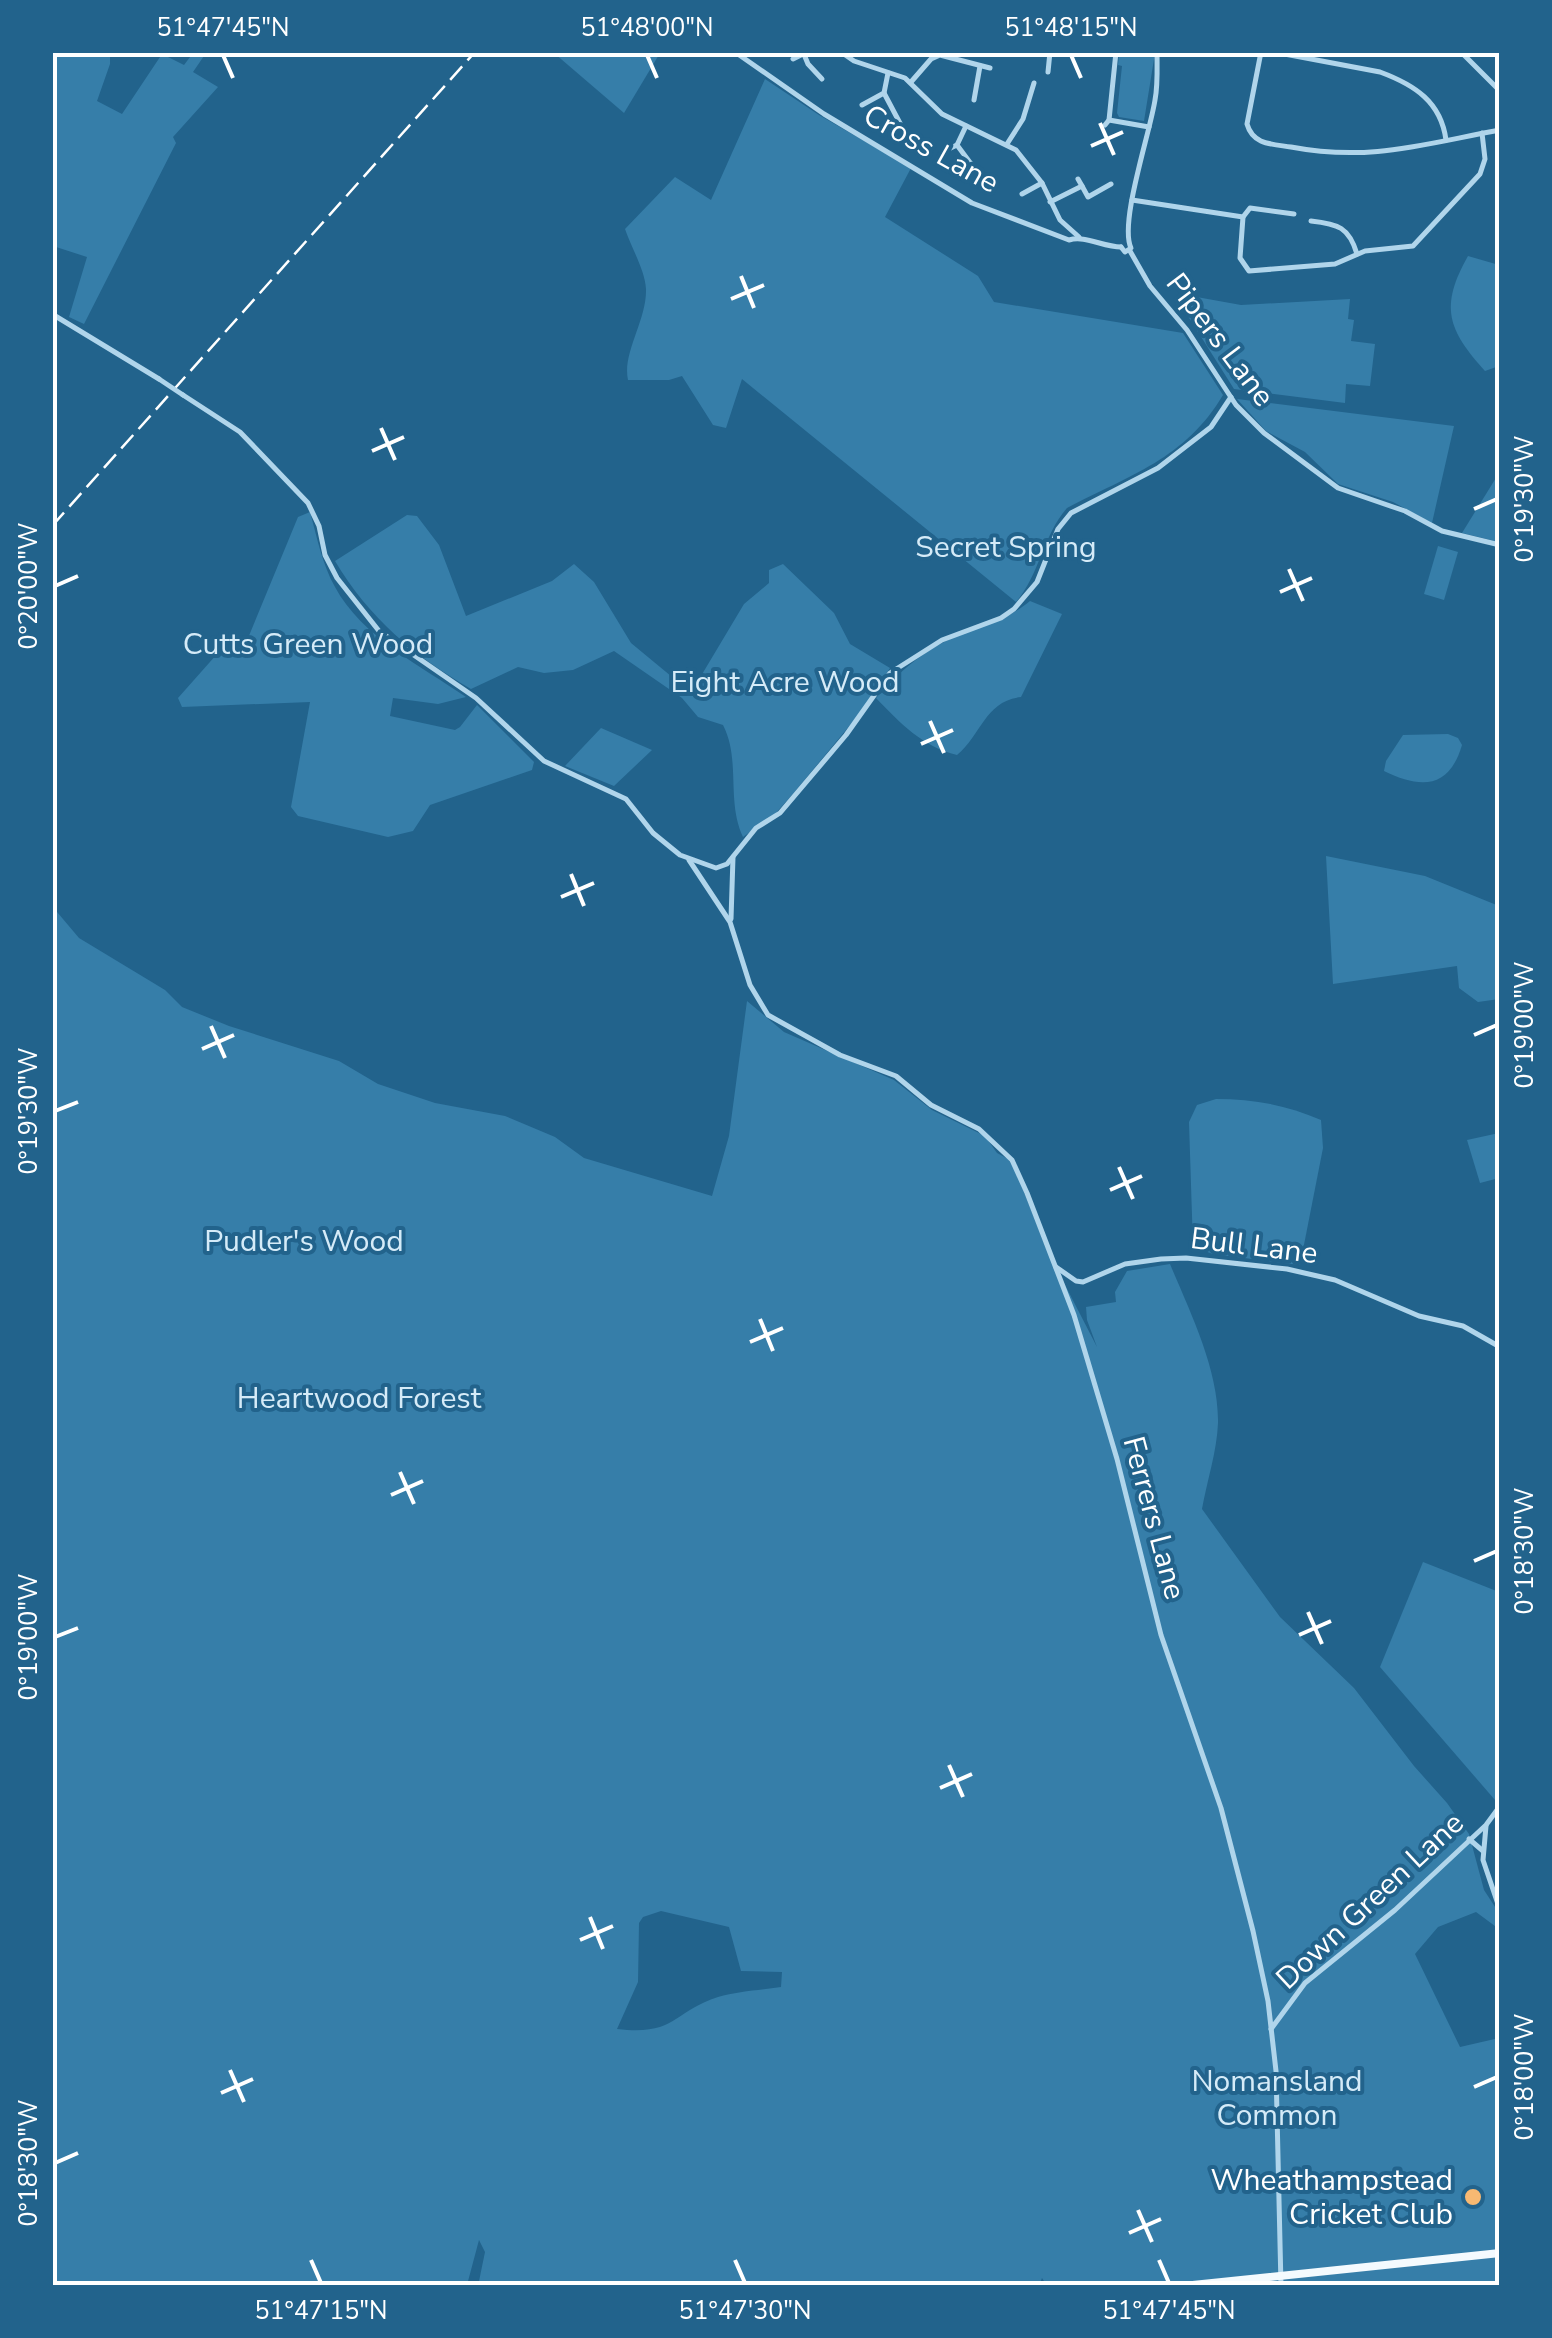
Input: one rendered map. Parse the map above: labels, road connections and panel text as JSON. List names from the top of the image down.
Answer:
{
  "streets": {
    "street": [
      "Cross Lane",
      "Pipers Lane",
      "Bull Lane",
      "Ferrers Lane",
      "Down Green Lane"
    ]
  },
  "crossings": [
    ["Cross Lane", "Pipers Lane"],
    ["Bull Lane", "Ferrers Lane"],
    ["Ferrers Lane", "Down Green Lane"]
  ],
  "parks": [
    "Secret Spring",
    "Cutts Green Wood",
    "Eight Acre Wood",
    "Pudler's Wood",
    "Heartwood Forest",
    "Nomansland Common"
  ],
  "places": ["Wheathampstead Cricket Club"],
  "coordinates": [
    "51°47'45\"N",
    "51°48'00\"N",
    "51°48'15\"N",
    "0°19'30\"W",
    "0°20'00\"W",
    "0°19'00\"W",
    "0°18'30\"W",
    "0°18'00\"W",
    "51°47'15\"N",
    "51°47'30\"N"
  ]
}
